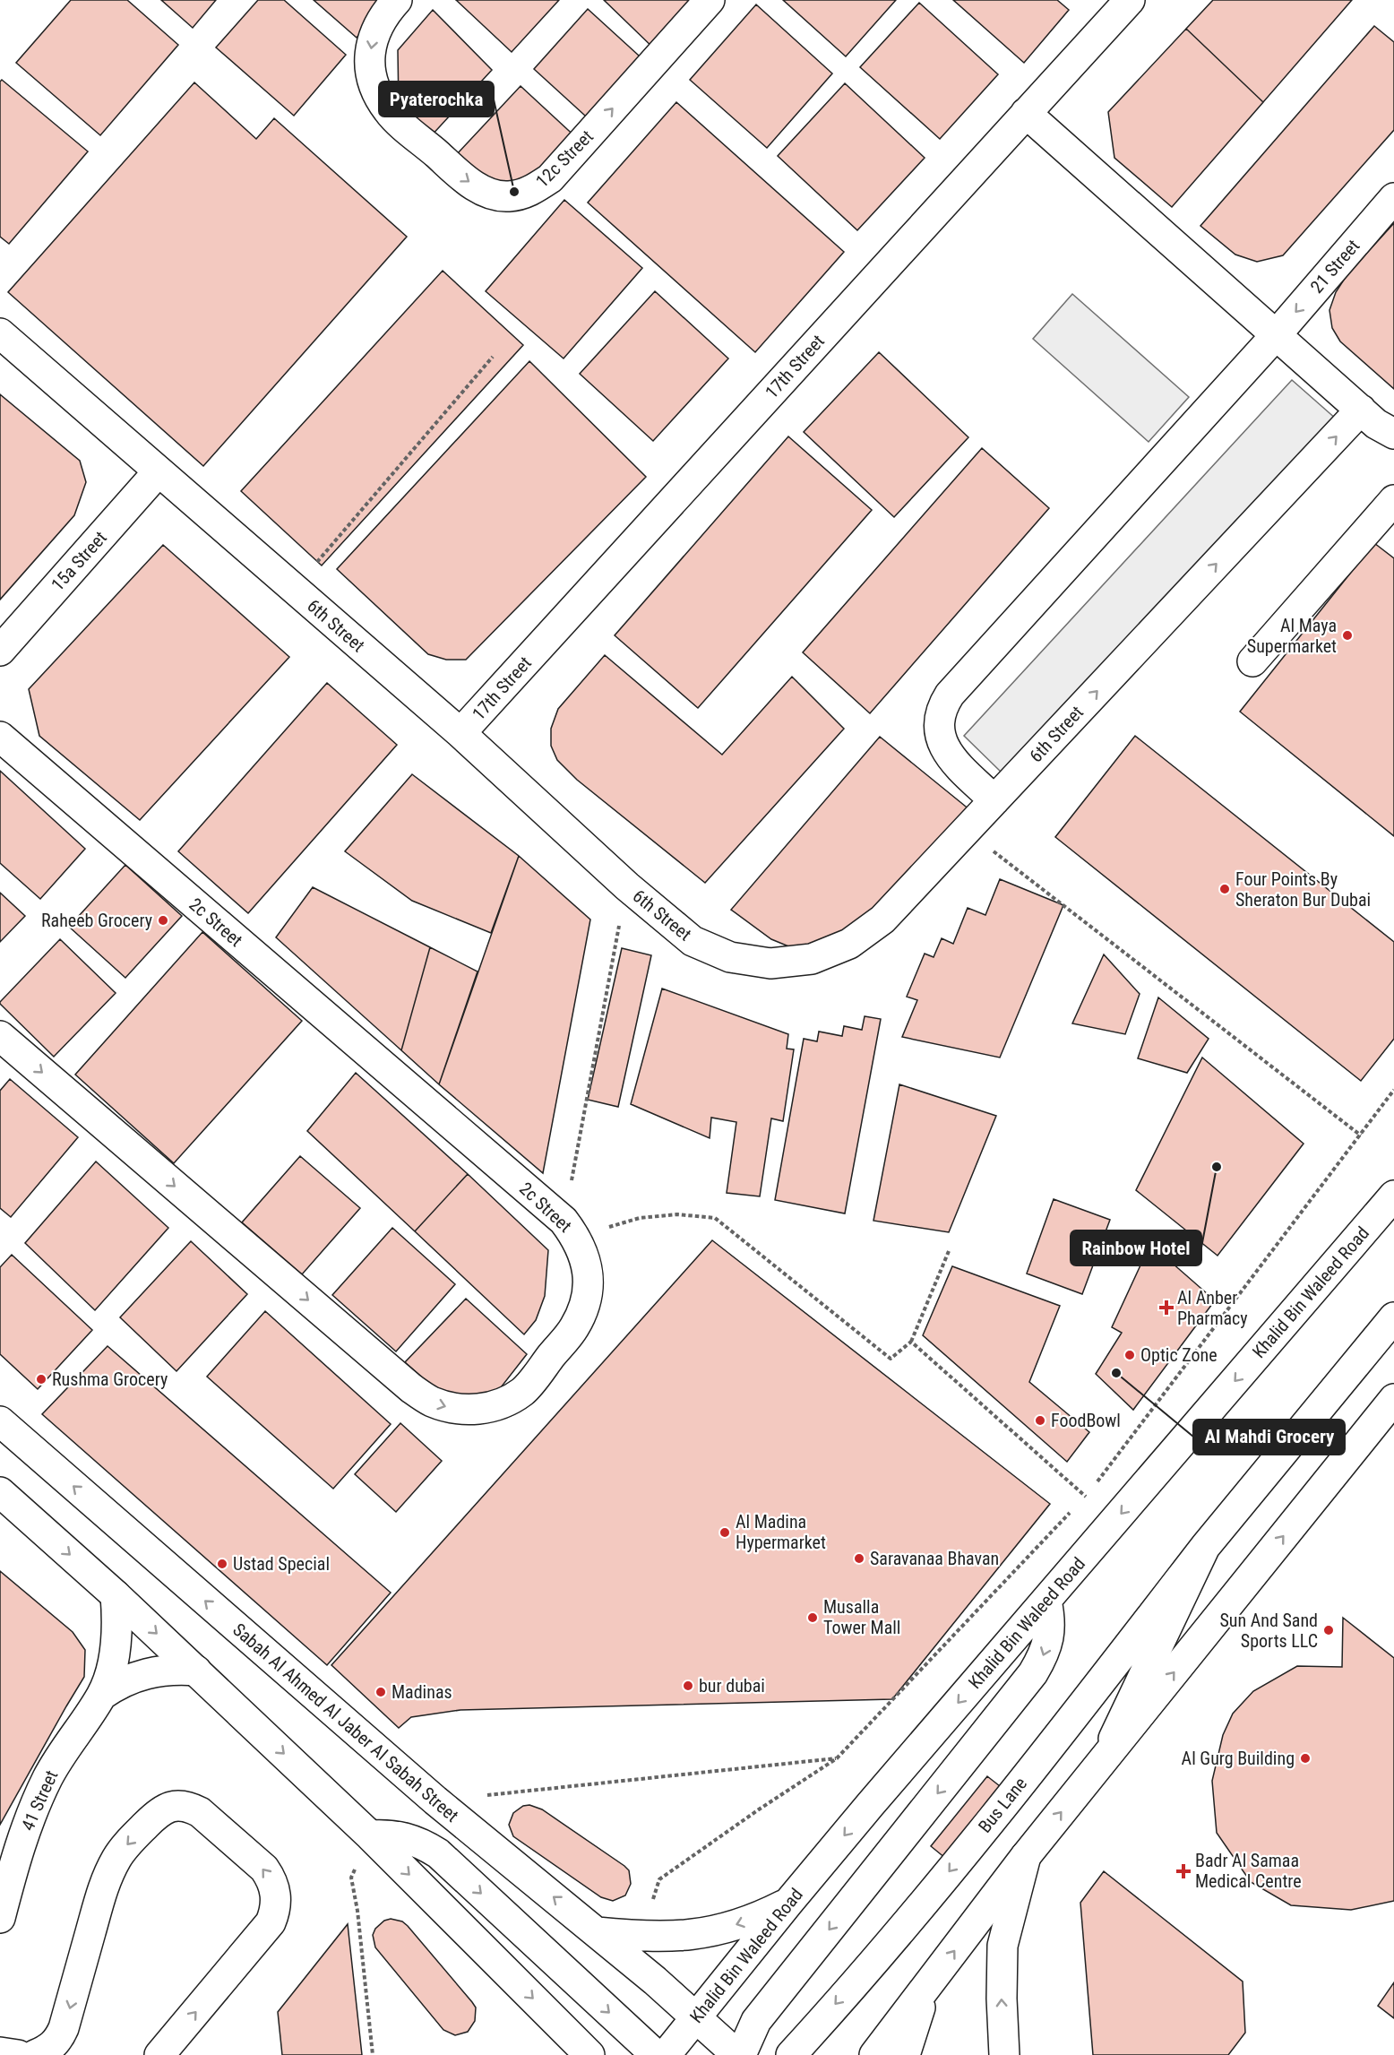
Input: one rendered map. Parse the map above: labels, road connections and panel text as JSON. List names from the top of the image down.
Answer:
{
  "streets": {
    "street": [
      "12c Street",
      "21 Street",
      "17th Street",
      "15a Street",
      "6th Street",
      "2c Street",
      "Khalid Bin Waleed Road",
      "Sabah Al Ahmed Al Jaber Al Sabah Street",
      "41 Street",
      "Bus Lane"
    ]
  },
  "crossings": [
    ["21 Street", "6th Street"],
    ["17th Street", "6th Street"],
    ["15a Street", "6th Street"],
    ["Khalid Bin Waleed Road", "Sabah Al Ahmed Al Jaber Al Sabah Street"]
  ],
  "places": {
    "other": [
      "Pyaterochka",
      "Al Maya Supermarket",
      "Four Points By Sheraton Bur Dubai",
      "Raheeb Grocery",
      "Rainbow Hotel",
      "Optic Zone",
      "Al Mahdi Grocery",
      "Rushma Grocery",
      "FoodBowl",
      "Al Madina Hypermarket",
      "Saravanaa Bhavan",
      "Ustad Special",
      "Musalla Tower Mall",
      "Sun And Sand Sports LLC",
      "bur dubai",
      "Madinas",
      "Al Gurg Building"
    ],
    "health": ["Al Anber Pharmacy", "Badr Al Samaa Medical Centre"]
  }
}
